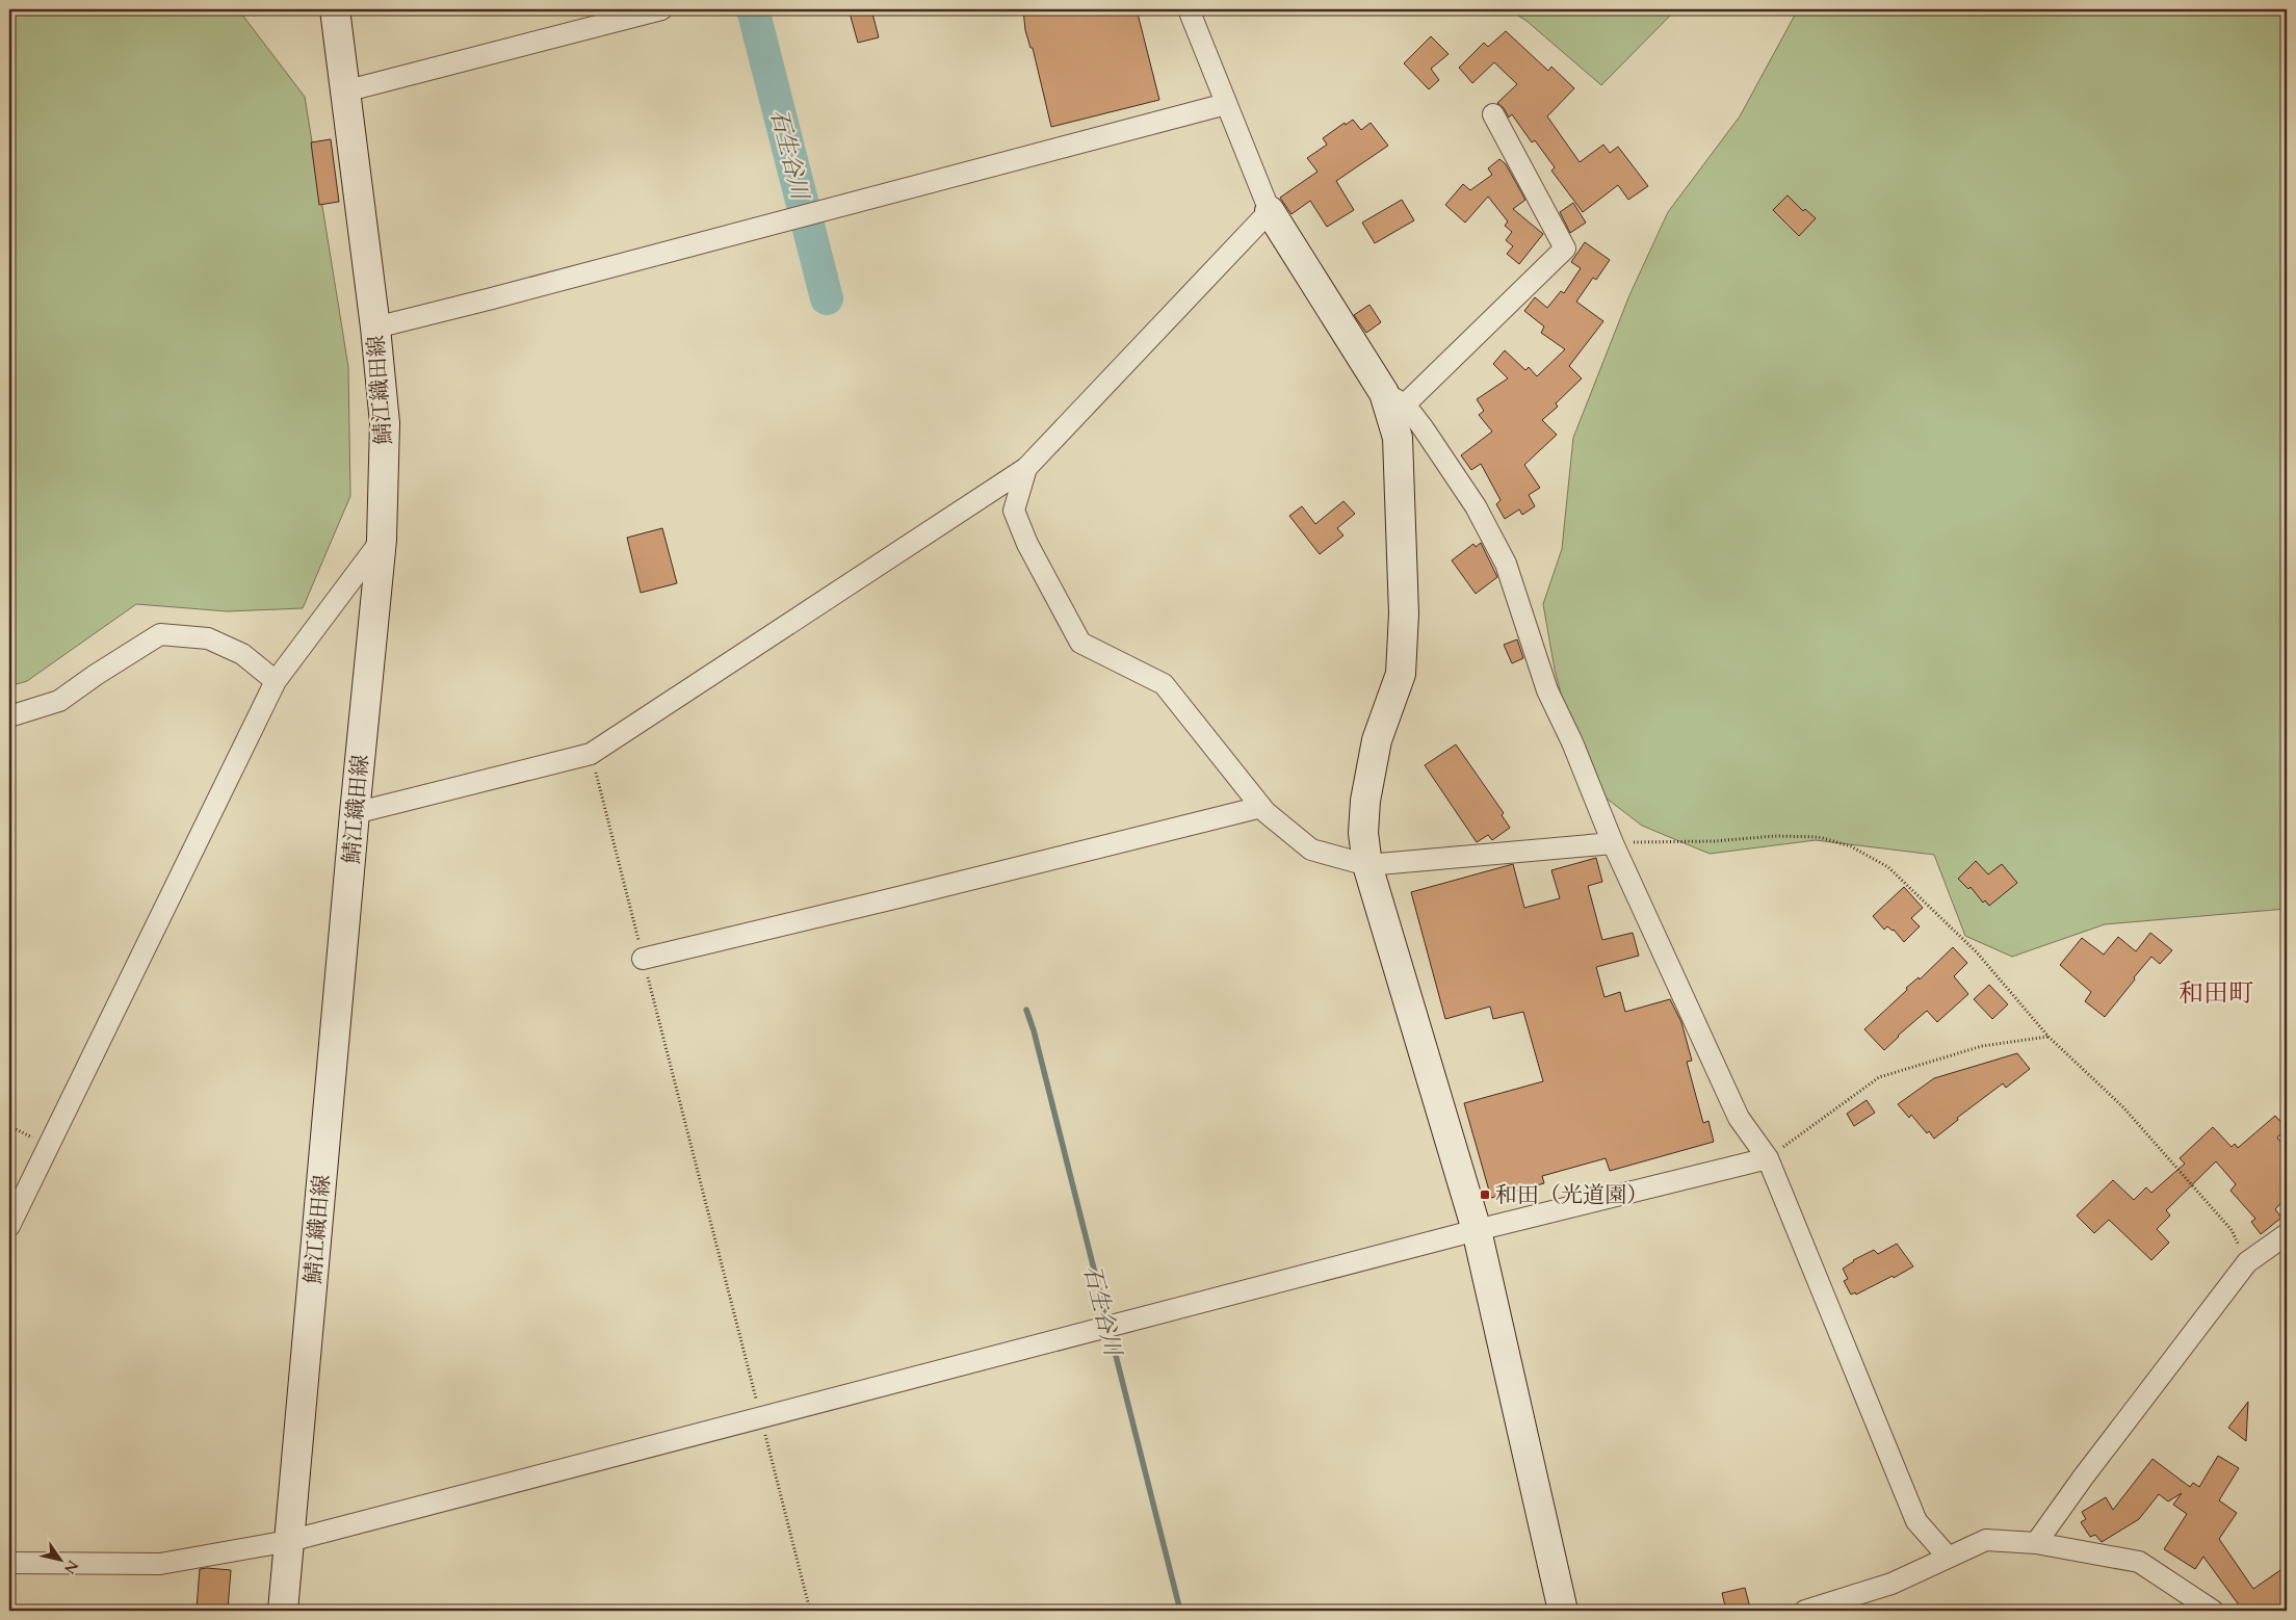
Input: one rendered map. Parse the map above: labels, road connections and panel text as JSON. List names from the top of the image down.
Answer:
{
  "streets": {
    "main road": ["鯖江織田線"]
  },
  "districts": ["和田町"],
  "water": ["石生谷川"],
  "places": {
    "transit": ["和田（光道園）"]
  },
  "north": "bottom right"
}
